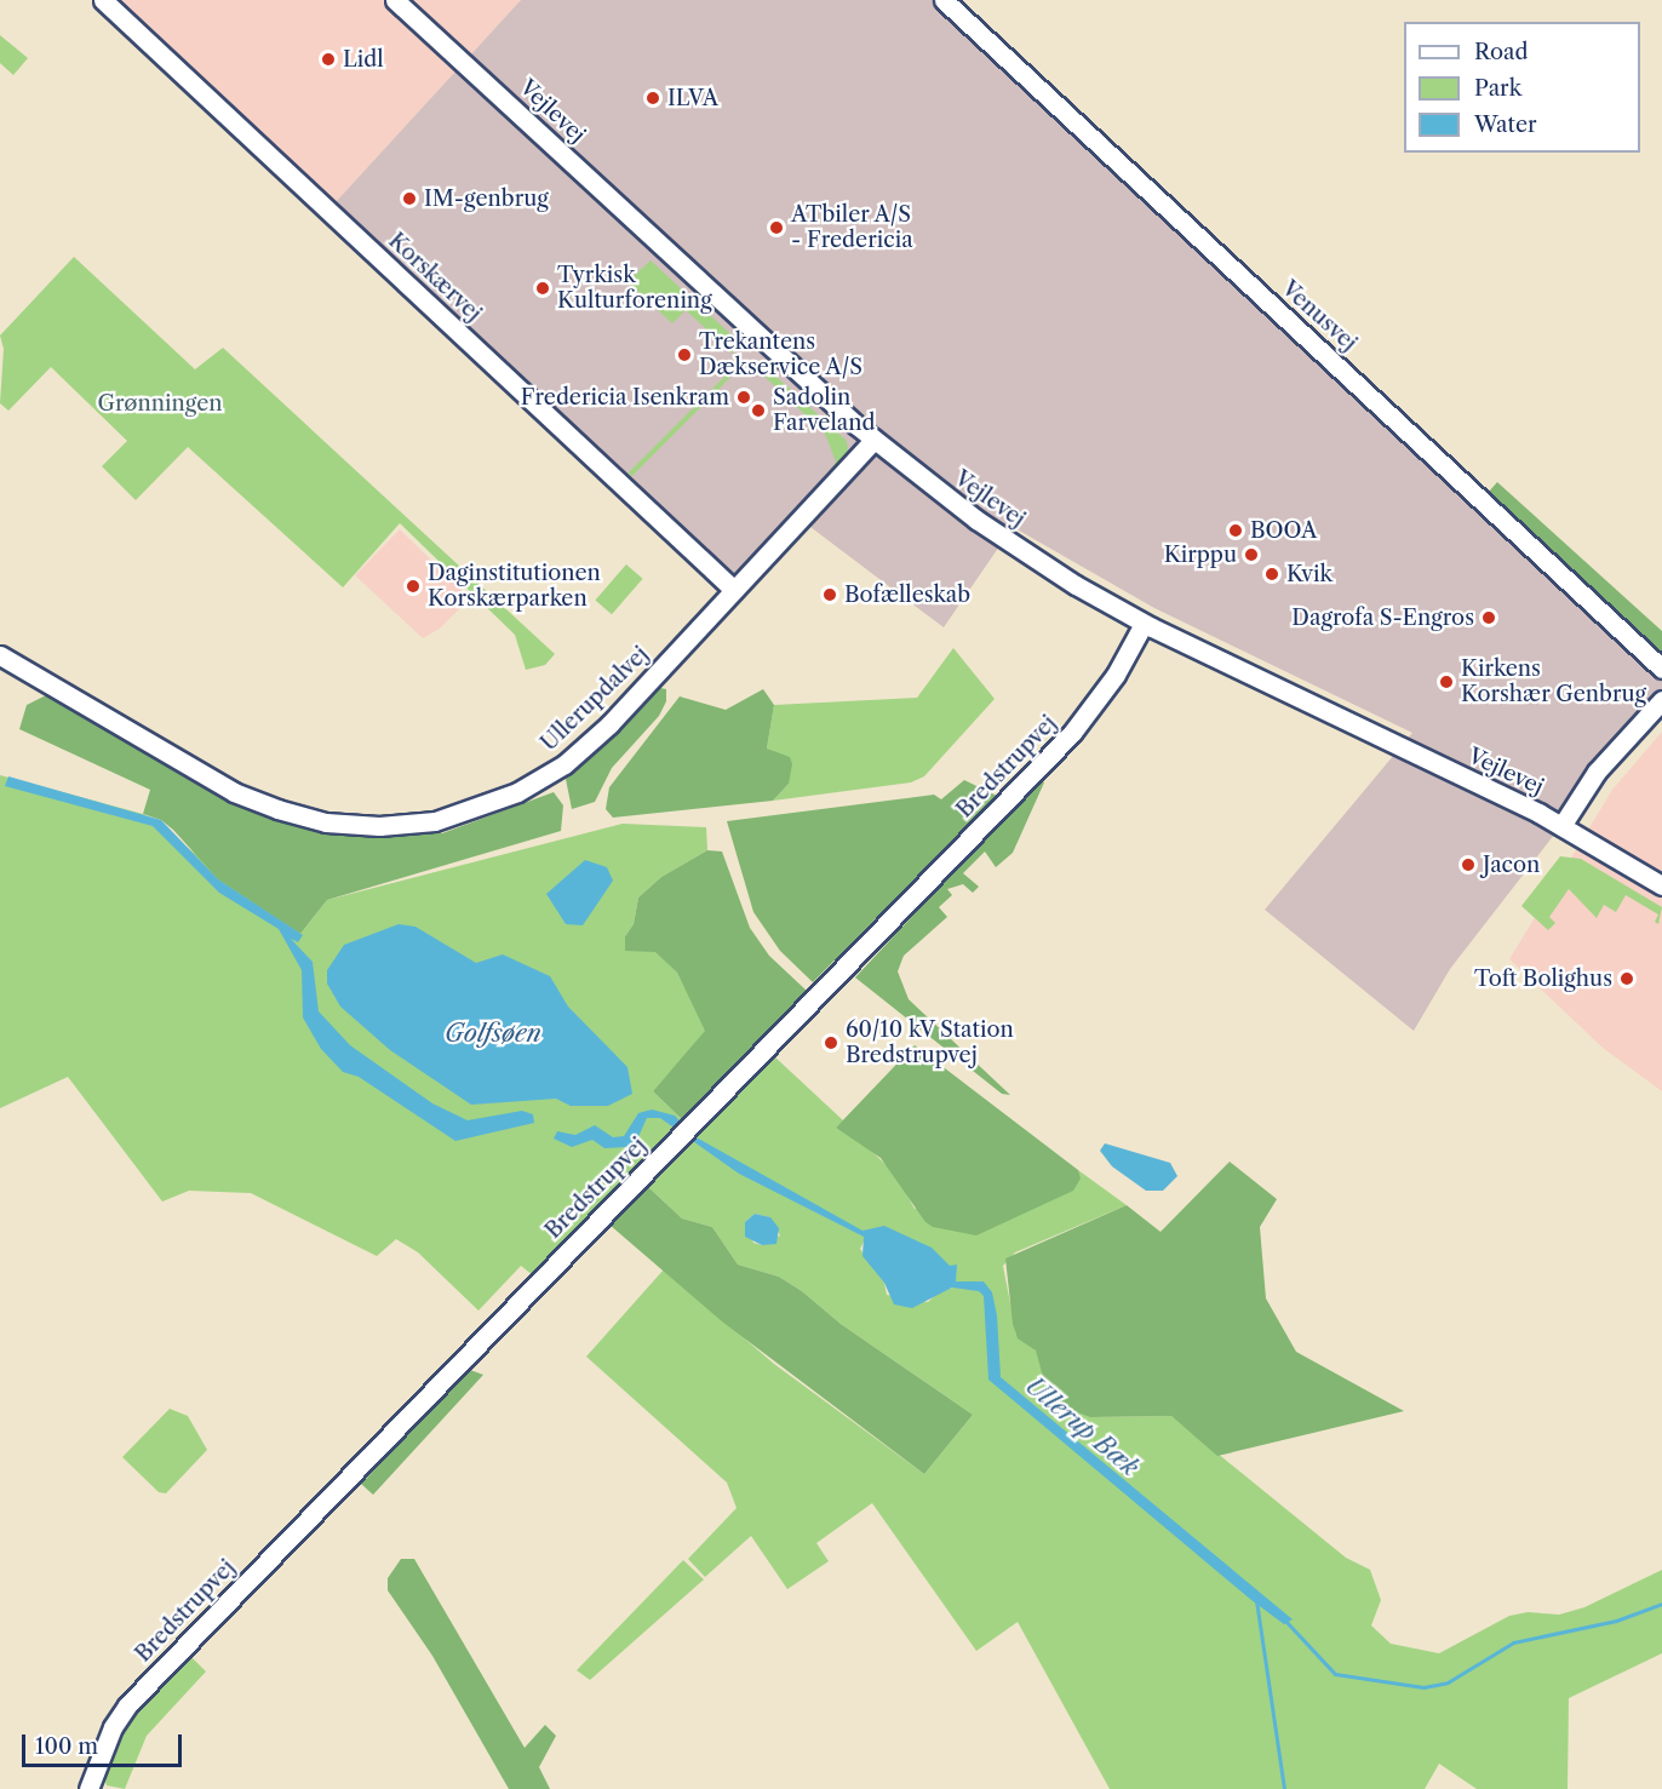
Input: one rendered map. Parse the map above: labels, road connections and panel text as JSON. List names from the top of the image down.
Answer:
{
  "streets": {
    "street": [
      "Vejlevej",
      "Korskærvej",
      "Venusvej",
      "Ullerupdalvej",
      "Bredstrupvej"
    ]
  },
  "crossings": [
    ["Vejlevej", "Ullerupdalvej"],
    ["Vejlevej", "Bredstrupvej"],
    ["Korskærvej", "Ullerupdalvej"]
  ],
  "water": ["Golfsøen", "Ullerup Bæk"],
  "parks": ["Grønningen"],
  "places": [
    "Lidl",
    "ILVA",
    "IM-genbrug",
    "ATbiler A/S - Fredericia",
    "Tyrkisk Kulturforening",
    "Trekantens Dækservice A/S",
    "Fredericia Isenkram",
    "Sadolin Farveland",
    "BOOA",
    "Kirppu",
    "Kvik",
    "Daginstitutionen Korskærparken",
    "Bofælleskab",
    "Dagrofa S-Engros",
    "Kirkens Korshær Genbrug",
    "Jacon",
    "Toft Bolighus",
    "60/10 kV Station Bredstrupvej"
  ],
  "legend": ["Road", "Park", "Water"],
  "scale_bar": "100 m"
}
